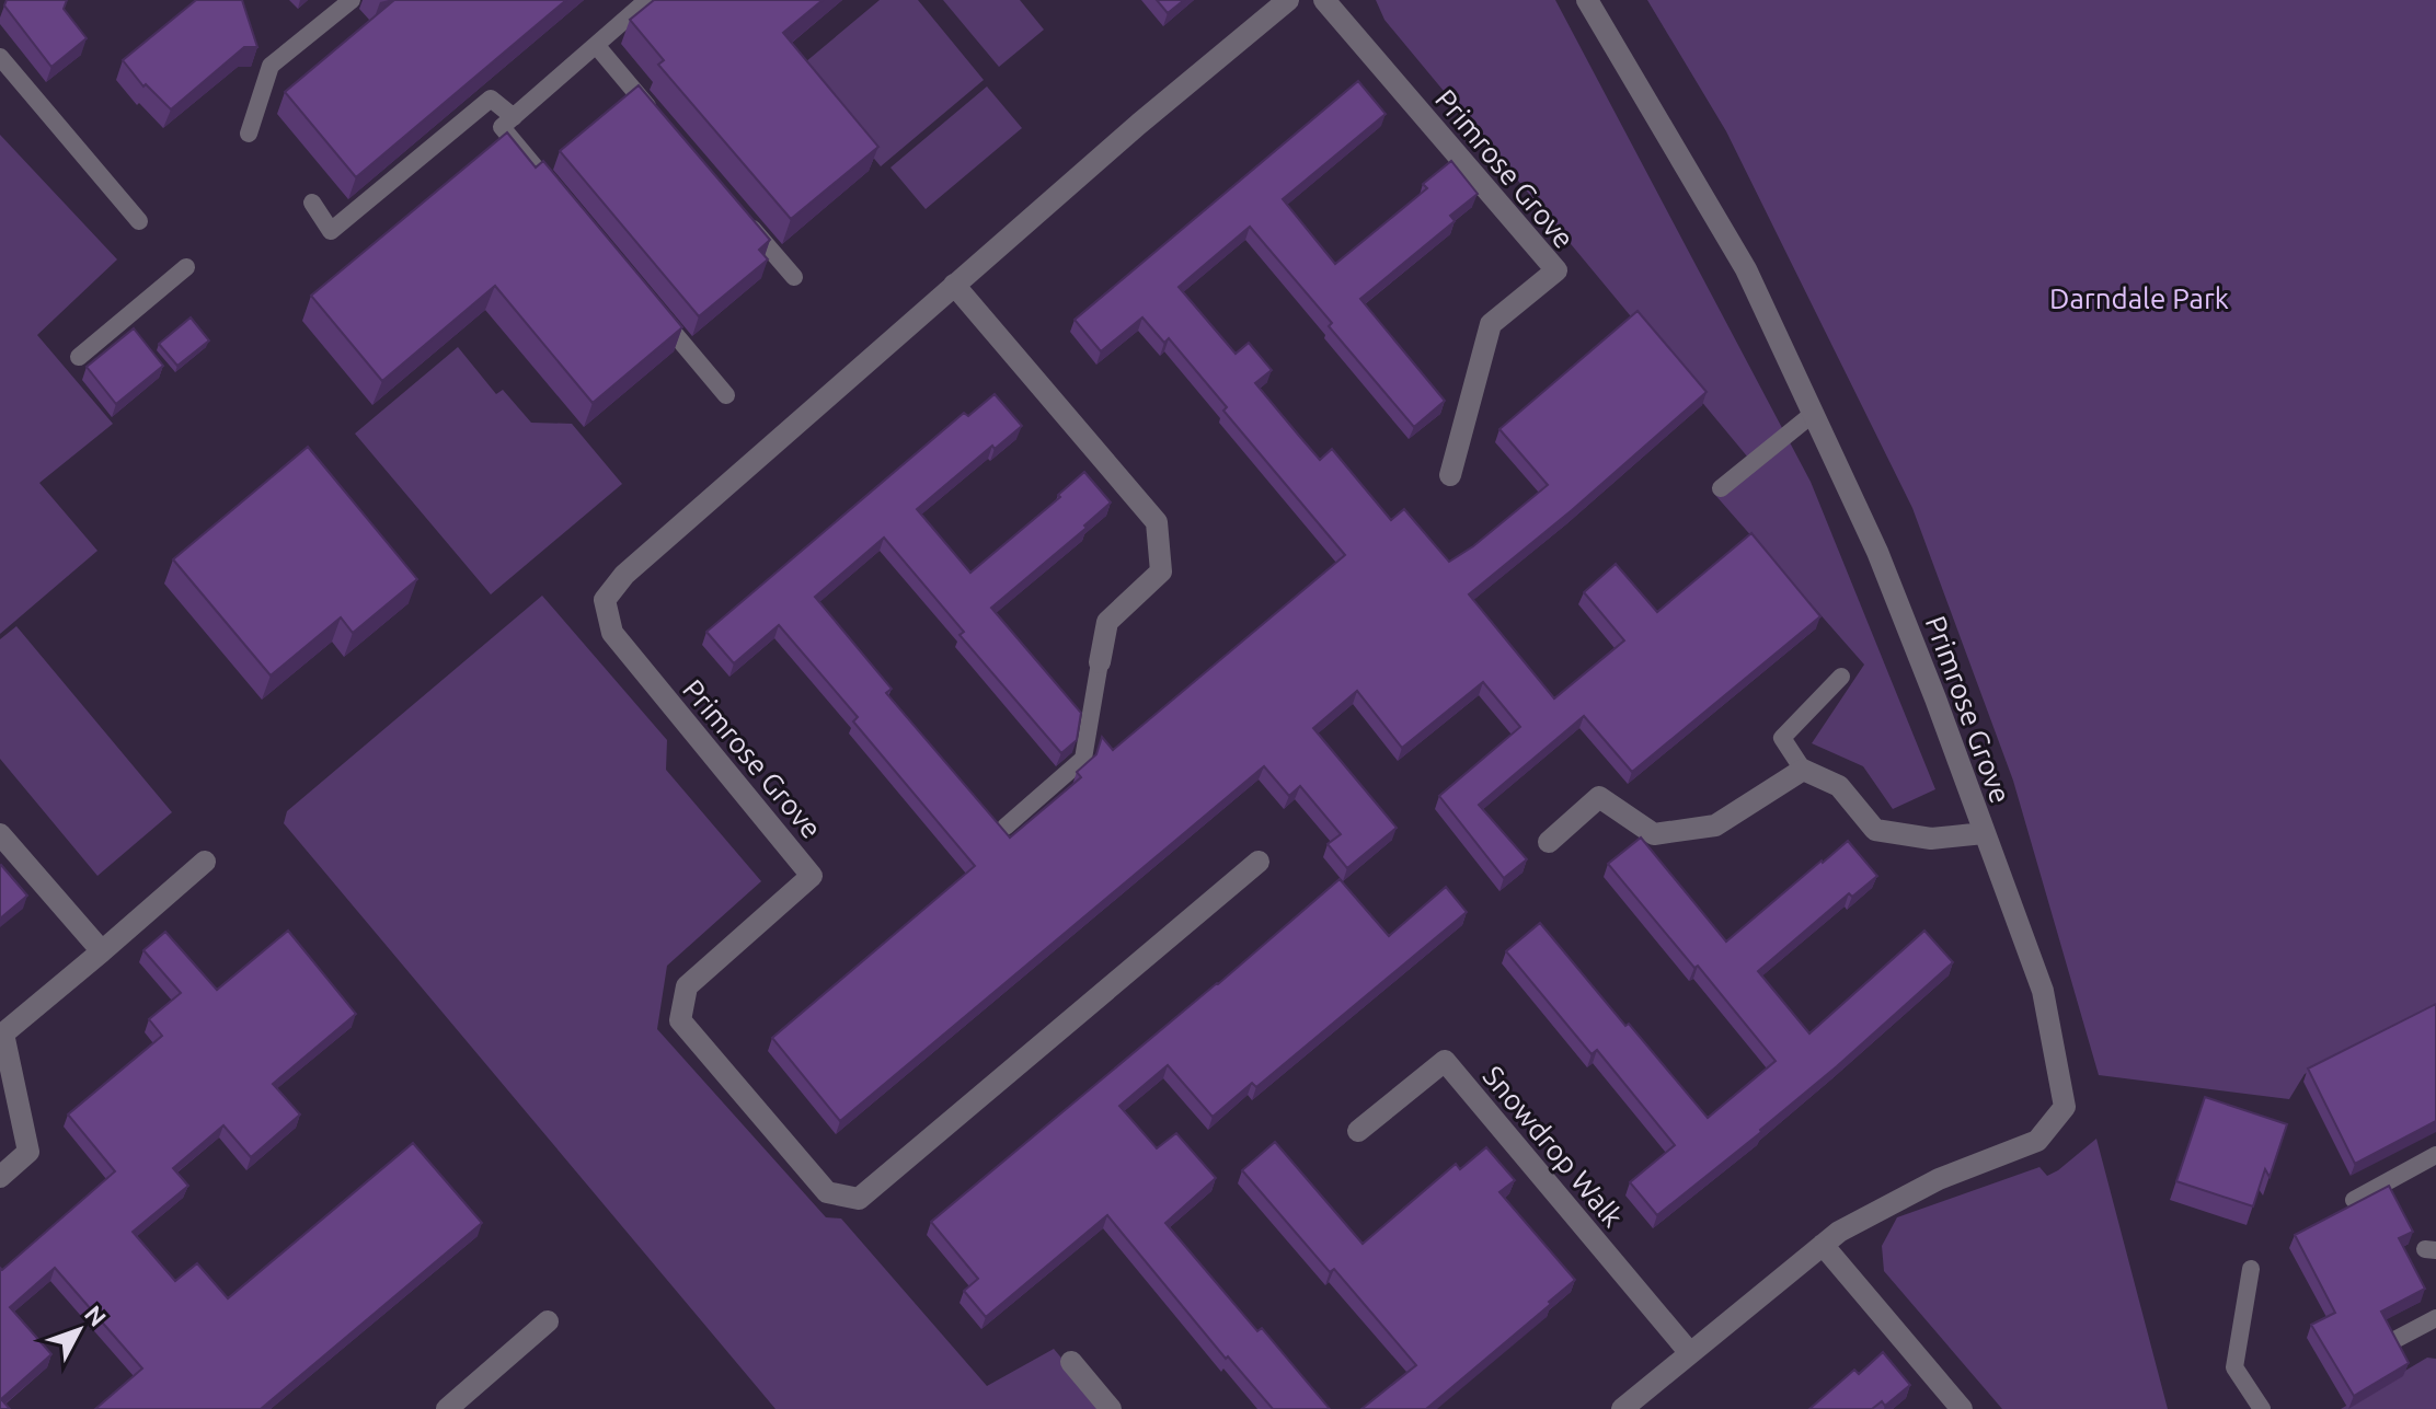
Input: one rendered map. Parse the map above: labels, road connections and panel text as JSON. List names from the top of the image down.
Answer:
{
  "streets": {
    "street": ["Primrose Grove", "Snowdrop Walk"]
  },
  "parks": ["Darndale Park"],
  "north": "top right"
}
